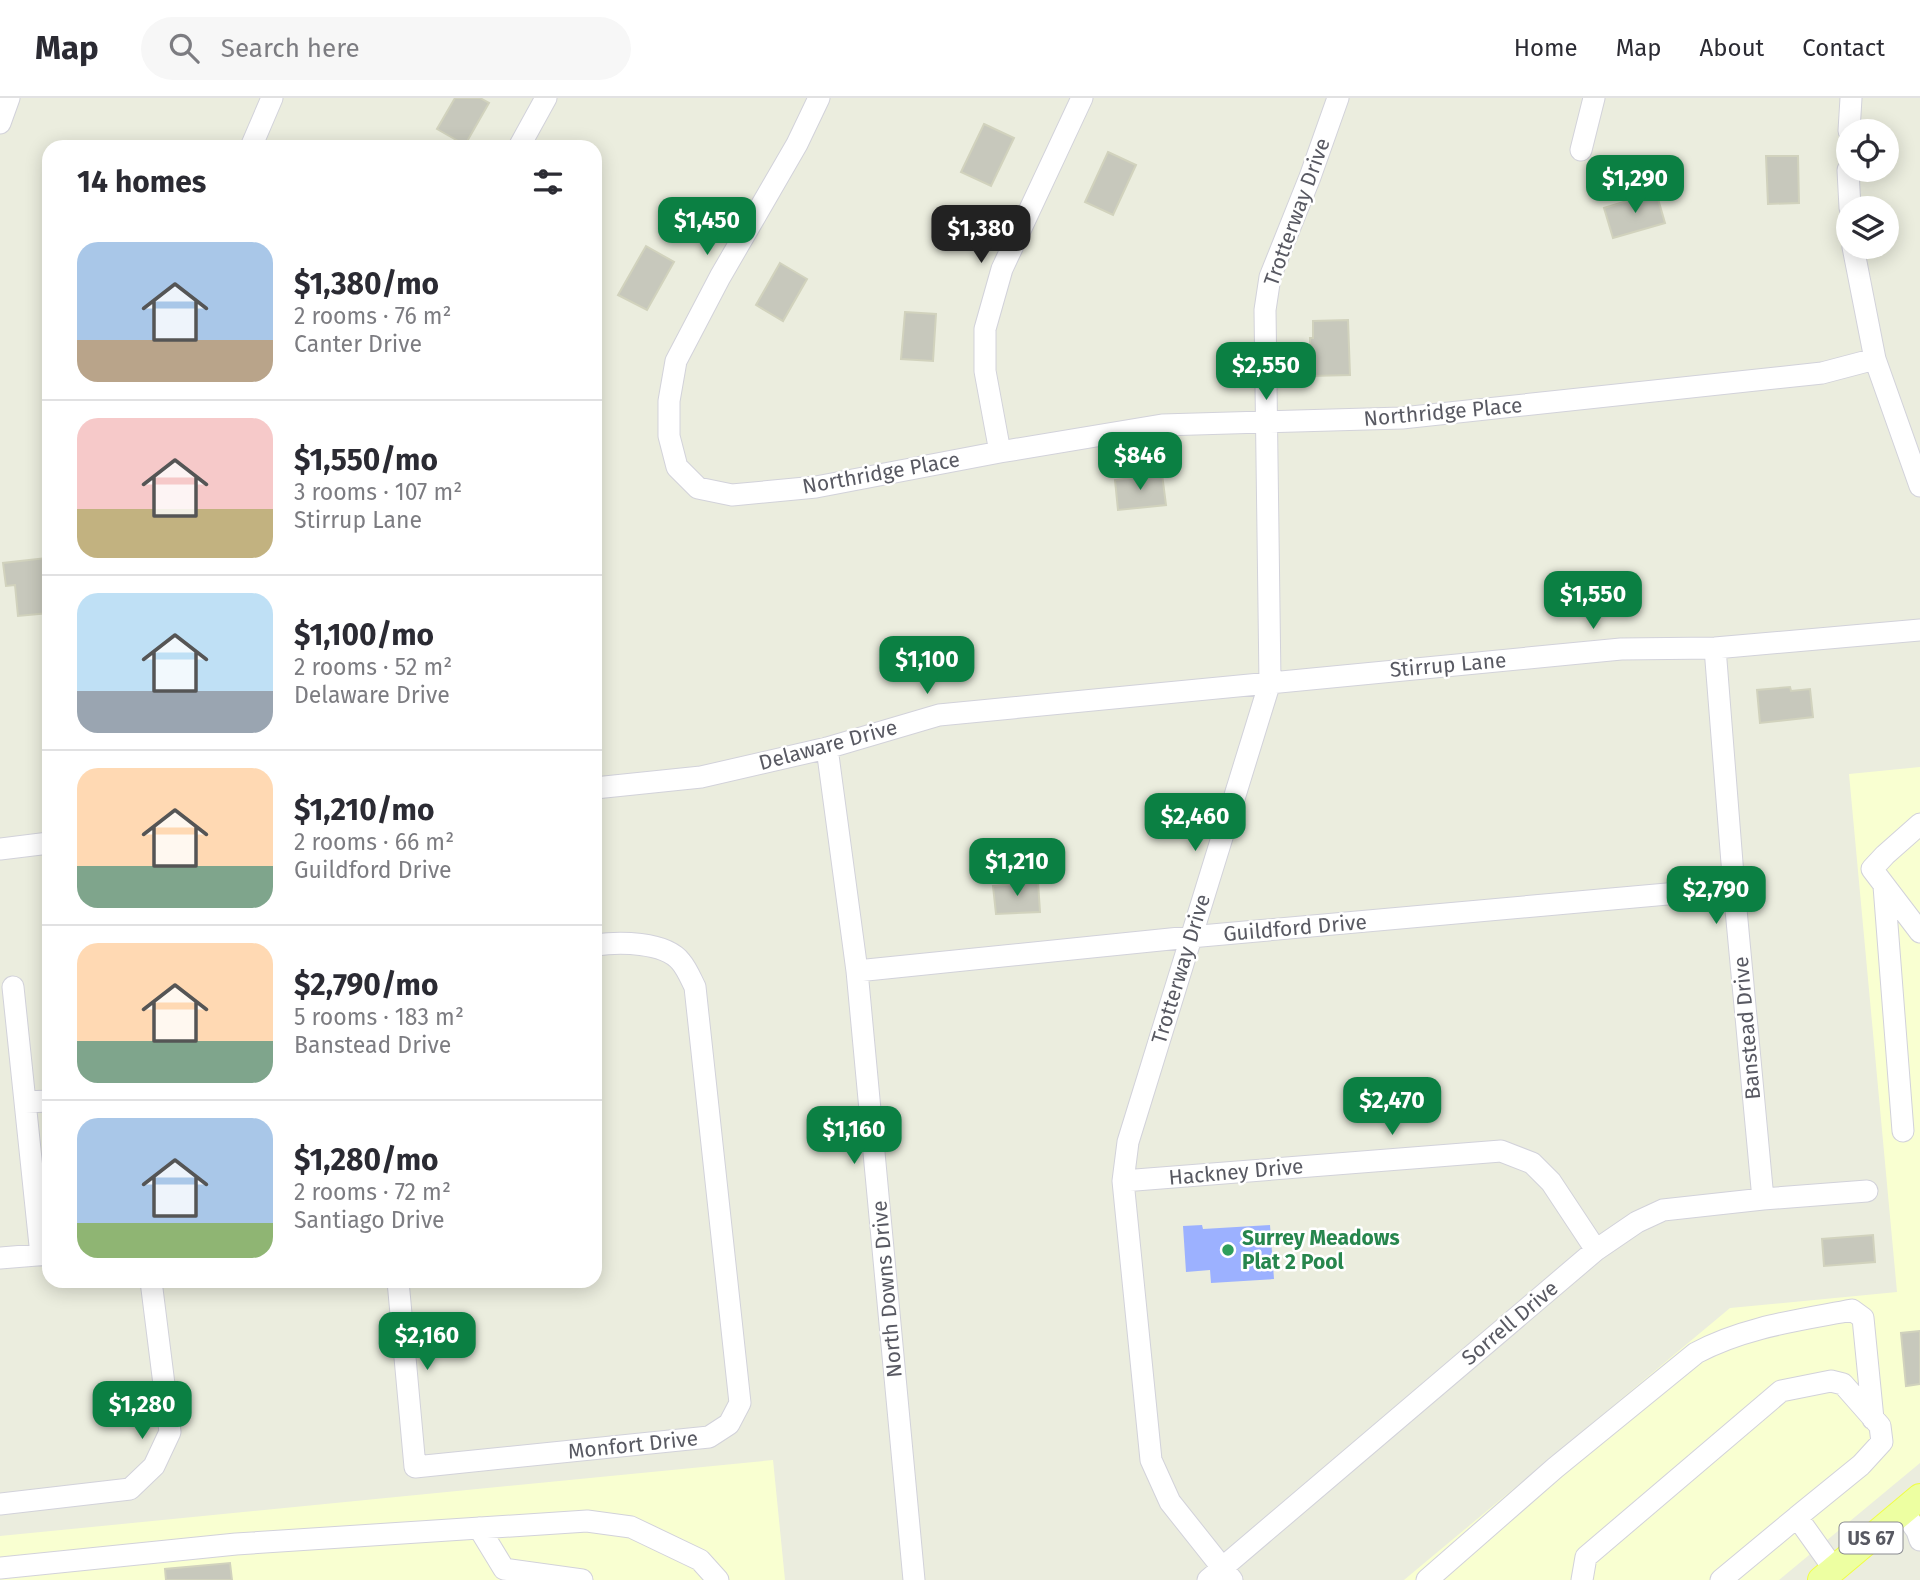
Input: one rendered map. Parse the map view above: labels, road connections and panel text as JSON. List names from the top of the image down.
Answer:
{
  "streets": {
    "main road": ["US 67"],
    "street": [
      "Trotterway Drive",
      "Northridge Place",
      "Stirrup Lane",
      "Delaware Drive",
      "Guildford Drive",
      "Banstead Drive",
      "Hackney Drive",
      "North Downs Drive",
      "Sorrell Drive",
      "Monfort Drive"
    ]
  },
  "crossings": [
    ["Trotterway Drive", "Northridge Place"],
    ["Trotterway Drive", "Stirrup Lane"],
    ["Trotterway Drive", "Delaware Drive"],
    ["Trotterway Drive", "Guildford Drive"],
    ["Trotterway Drive", "Hackney Drive"],
    ["Trotterway Drive", "Sorrell Drive"],
    ["Stirrup Lane", "Delaware Drive"],
    ["Stirrup Lane", "Banstead Drive"],
    ["Delaware Drive", "North Downs Drive"],
    ["Guildford Drive", "Banstead Drive"],
    ["Guildford Drive", "North Downs Drive"],
    ["Banstead Drive", "Sorrell Drive"],
    ["Hackney Drive", "Sorrell Drive"]
  ],
  "places": ["Surrey Meadows Plat 2 Pool"],
  "page": {
    "header": "Map",
    "search": "Search here",
    "nav": [
      "Home",
      "Map",
      "About",
      "Contact"
    ],
    "heading": "14 homes",
    "price": [
      "$1,290",
      "$1,450",
      "$1,380",
      "$2,550",
      "$846",
      "$1,550",
      "$1,100",
      "$2,460",
      "$1,210",
      "$2,790",
      "$2,470",
      "$1,160",
      "$2,160",
      "$1,280"
    ],
    "list": [
      {
        "name": "$1,380/mo",
        "note": "2 rooms · 76 m² · Canter Drive"
      },
      {
        "name": "$1,550/mo",
        "note": "3 rooms · 107 m² · Stirrup Lane"
      },
      {
        "name": "$1,100/mo",
        "note": "2 rooms · 52 m² · Delaware Drive"
      },
      {
        "name": "$1,210/mo",
        "note": "2 rooms · 66 m² · Guildford Drive"
      },
      {
        "name": "$2,790/mo",
        "note": "5 rooms · 183 m² · Banstead Drive"
      },
      {
        "name": "$1,280/mo",
        "note": "2 rooms · 72 m² · Santiago Drive"
      }
    ]
  }
}
